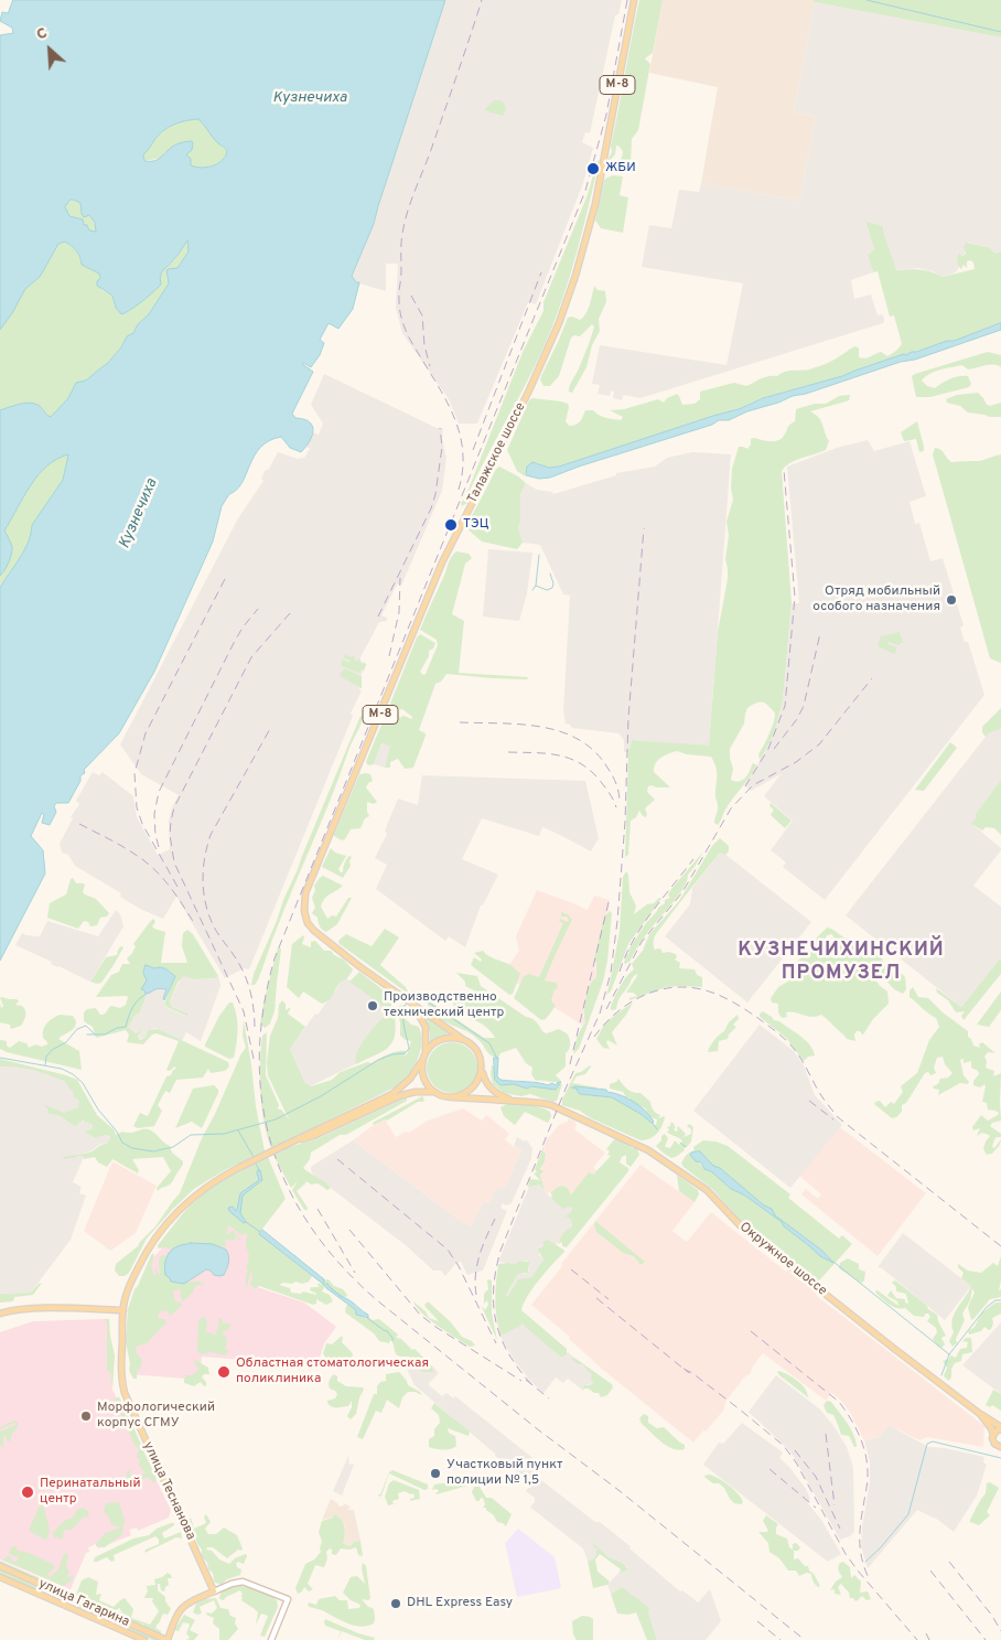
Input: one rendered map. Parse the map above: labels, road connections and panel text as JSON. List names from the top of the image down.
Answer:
{
  "streets": {
    "main road": [
      "М-8",
      "Талажское шоссе",
      "Окружное шоссе",
      "улица Теснанова",
      "улица Гагарина"
    ]
  },
  "crossings": [
    ["М-8", "Талажское шоссе"],
    ["М-8", "Окружное шоссе"]
  ],
  "districts": ["КУЗНЕЧИХИНСКИЙ ПРОМУЗЕЛ"],
  "water": ["Кузнечиха"],
  "places": [
    "ЖБИ",
    "ТЭЦ",
    "Отряд мобильный особого назначения",
    "Производственно технический центр",
    "Областная стоматологическая поликлиника",
    "Морфологический корпус СГМУ",
    "Участковый пункт полиции № 1,5",
    "Перинатальный центр",
    "DHL Express Easy"
  ],
  "north": "top left"
}
